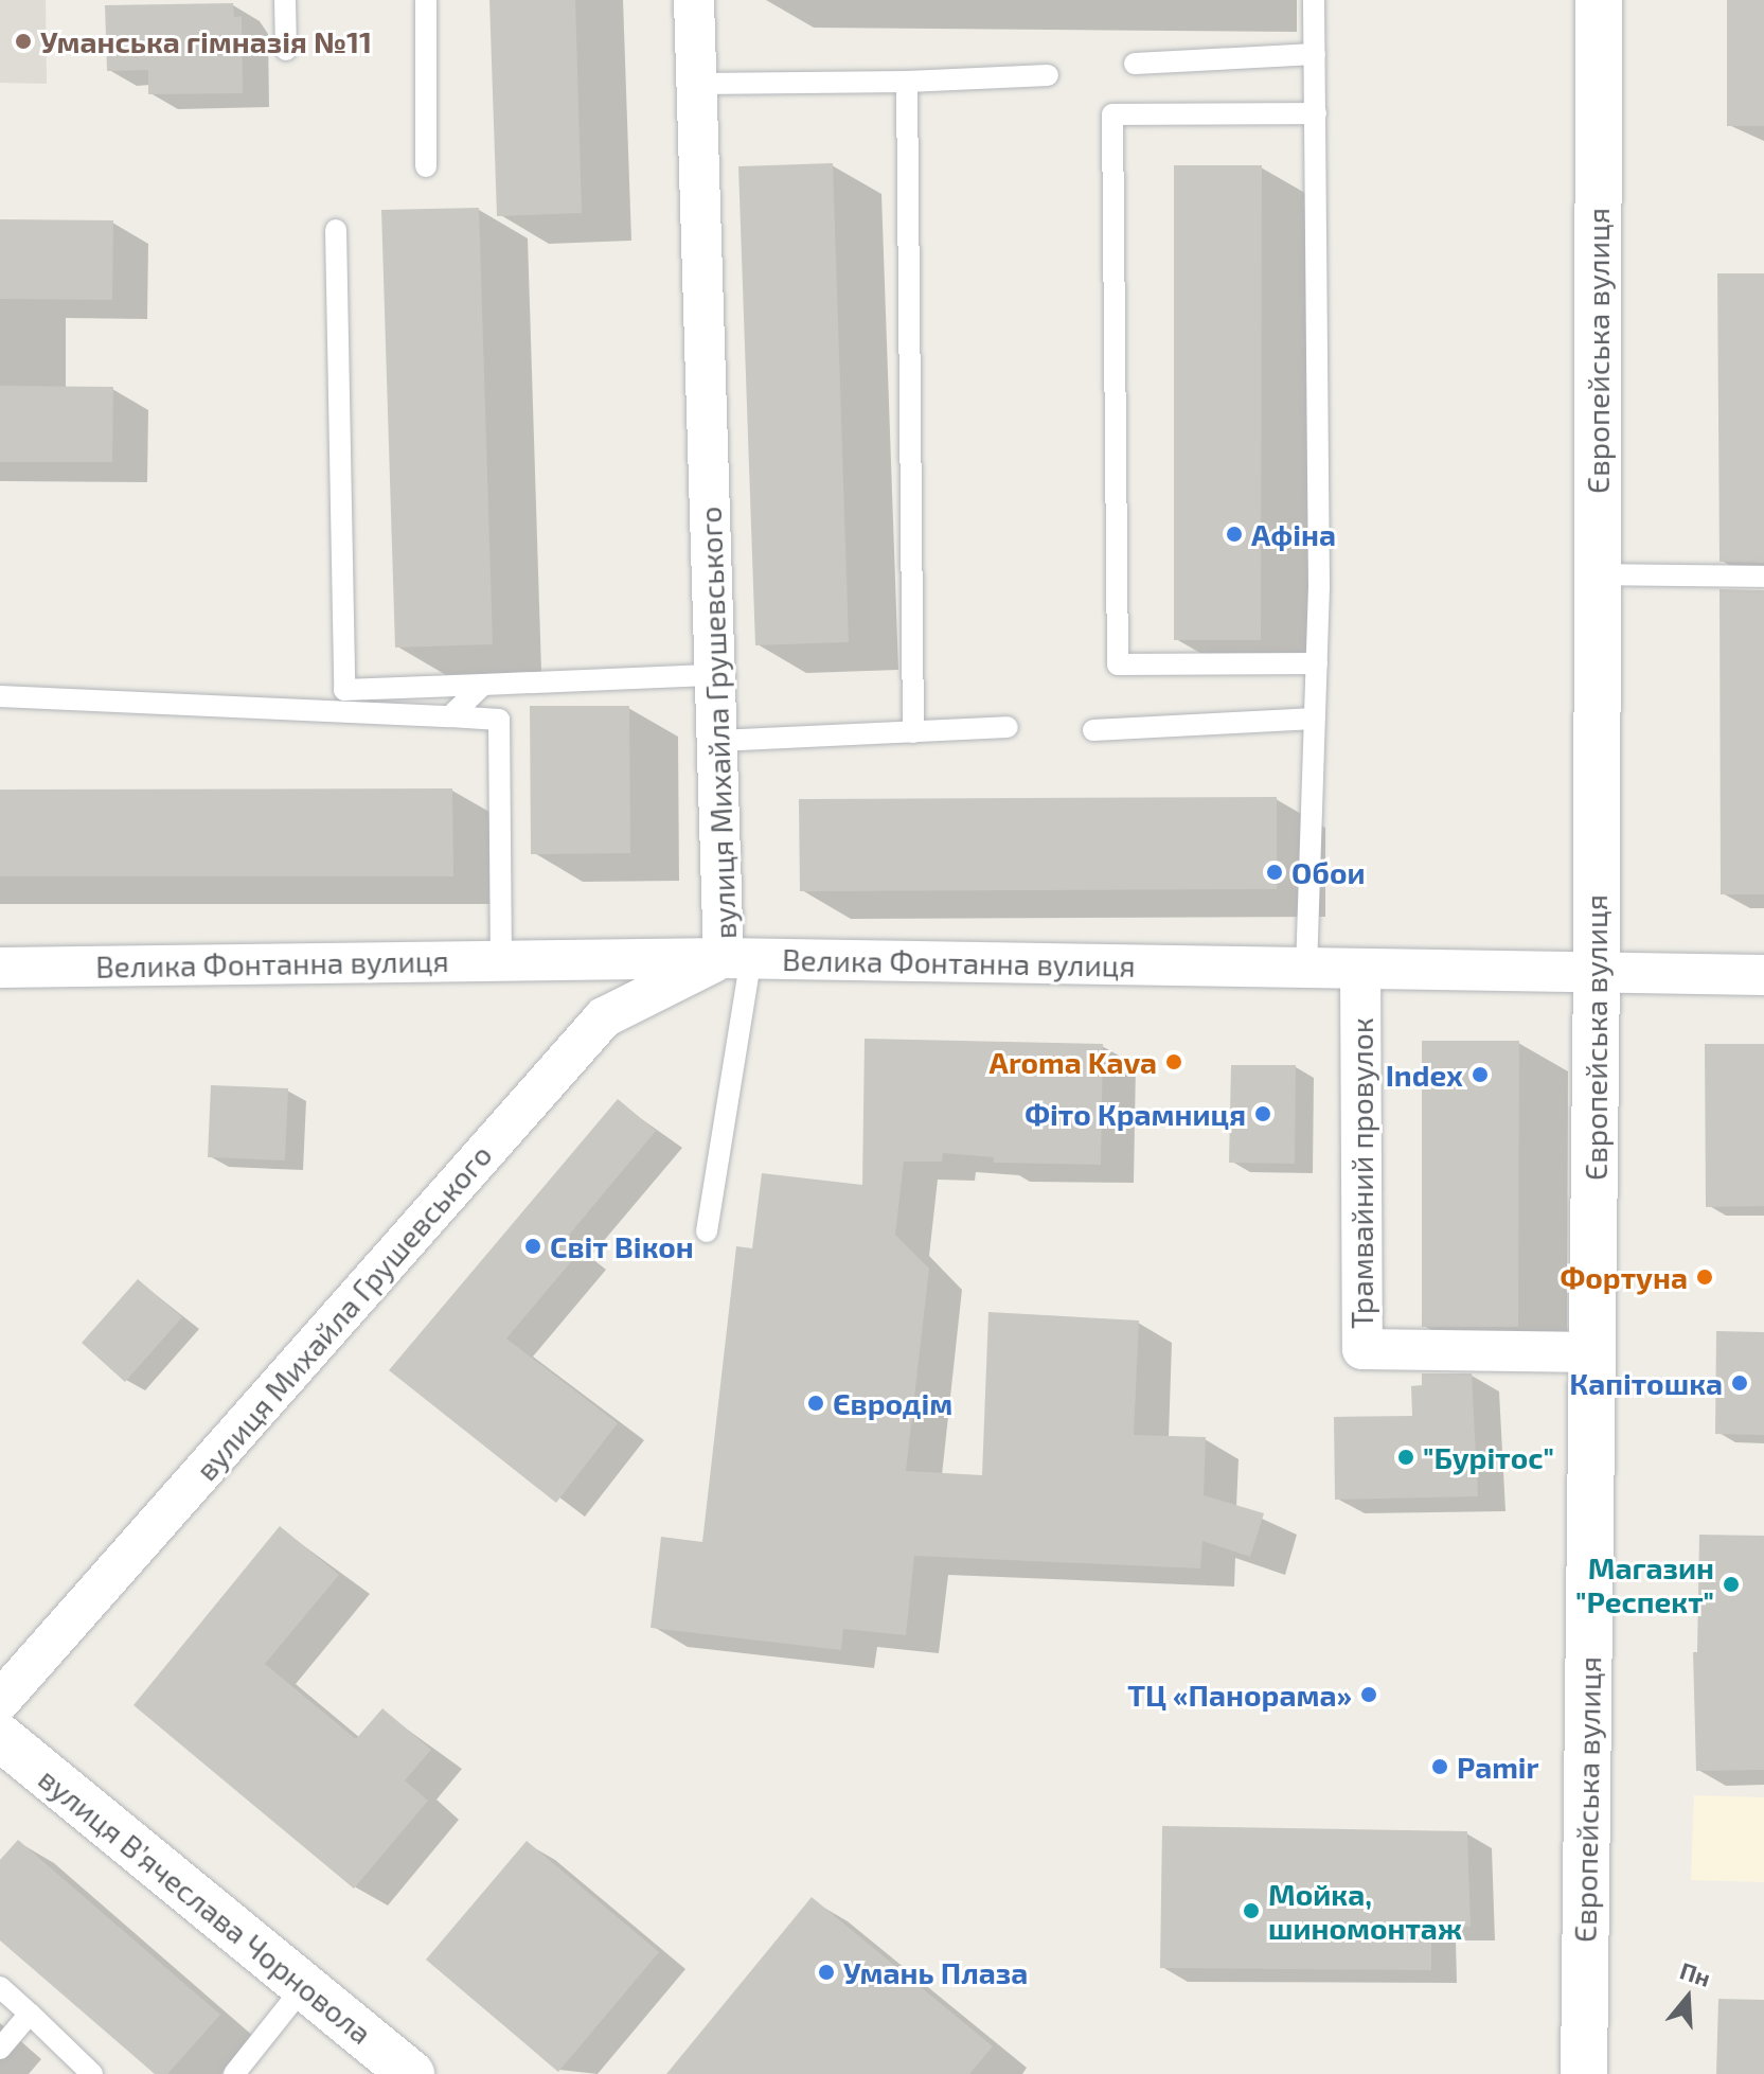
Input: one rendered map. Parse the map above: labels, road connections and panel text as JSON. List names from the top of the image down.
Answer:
{
  "streets": {
    "main road": ["Європейська вулиця", "вулиця В’ячеслава Чорновола"],
    "street": ["вулиця Михайла Грушевського", "Велика Фонтанна вулиця", "Трамвайний провулок"]
  },
  "crossings": [
    ["Європейська вулиця", "Велика Фонтанна вулиця"],
    ["Європейська вулиця", "Трамвайний провулок"],
    ["вулиця Михайла Грушевського", "Велика Фонтанна вулиця"],
    ["Велика Фонтанна вулиця", "Трамвайний провулок"]
  ],
  "places": [
    "Уманська гімназія №11",
    "Афіна",
    "Обои",
    "Aroma Kava",
    "Index",
    "Фіто Крамниця",
    "Світ Вікон",
    "Фортуна",
    "Капітошка",
    "Євродім",
    "\"Бурітос\"",
    "Магазин \"Респект\"",
    "ТЦ «Панорама»",
    "Pamir",
    "Мойка, шиномонтаж",
    "Умань Плаза"
  ],
  "north": "top"
}
